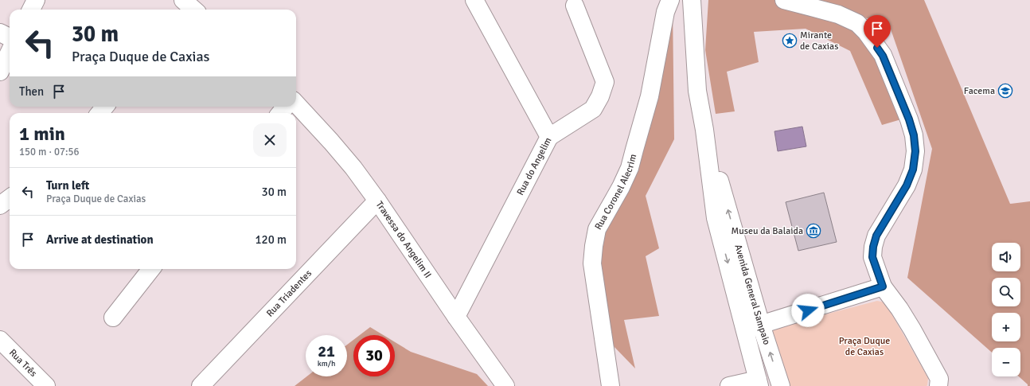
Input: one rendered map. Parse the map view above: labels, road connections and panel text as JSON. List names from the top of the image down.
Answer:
{
  "streets": {
    "street": [
      "Rua do Angelim",
      "Rua Coronel Alecrim",
      "Travessa do Angelim II",
      "Rua Triadentes",
      "Avenida General Sampaio",
      "Rua Três"
    ]
  },
  "crossings": [
    ["Rua do Angelim", "Travessa do Angelim II"],
    ["Travessa do Angelim II", "Rua Triadentes"]
  ],
  "parks": ["Praça Duque de Caxias"],
  "places": {
    "place": ["Mirante de Caxias"],
    "school or university": ["Facema"],
    "museum": ["Museu da Balaida"]
  },
  "page": {
    "turn": ["30 m", "Praça Duque de Caxias"],
    "then": "Then",
    "heading": ["1 min", "150 m · 07:56"],
    "list": [
      {
        "name": "Turn left",
        "note": "Praça Duque de Caxias",
        "value": "30 m"
      },
      {
        "name": "Arrive at destination",
        "value": "120 m"
      }
    ],
    "map_buttons": ["+", "−"],
    "speed": "21 km/h",
    "limit": "30"
  }
}
